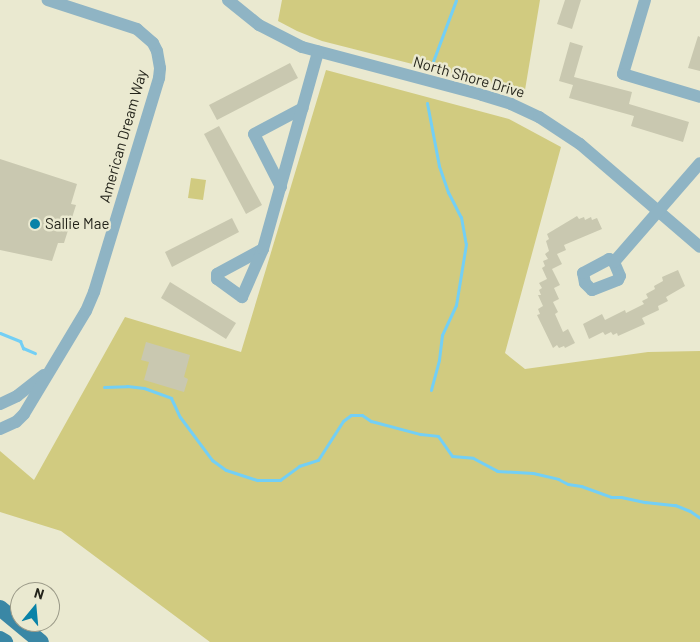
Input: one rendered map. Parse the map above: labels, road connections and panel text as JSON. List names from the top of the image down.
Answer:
{
  "streets": {
    "street": ["North Shore Drive", "American Dream Way"]
  },
  "places": ["Sallie Mae"],
  "north": "top"
}
